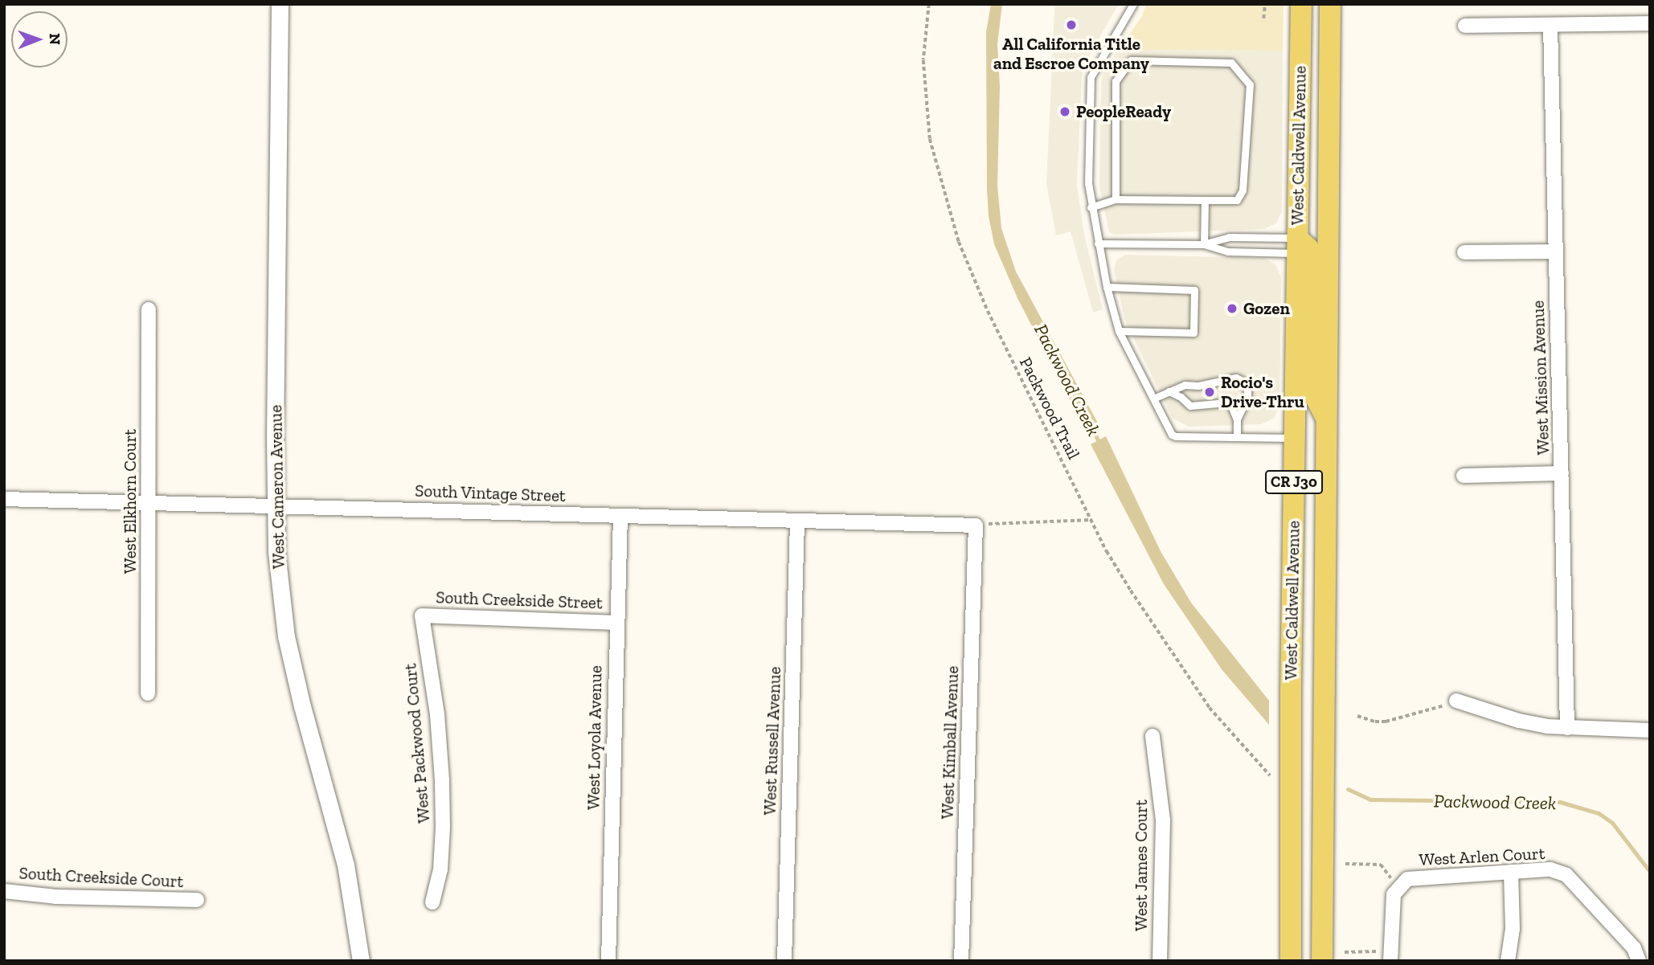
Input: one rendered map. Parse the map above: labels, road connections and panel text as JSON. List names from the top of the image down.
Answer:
{
  "streets": {
    "main road": ["West Caldwell Avenue", "CR J30"],
    "street": [
      "West Mission Avenue",
      "West Cameron Avenue",
      "South Vintage Street",
      "West Elkhorn Court",
      "South Creekside Street",
      "West Loyola Avenue",
      "West Russell Avenue",
      "West Kimball Avenue",
      "West Packwood Court",
      "West Arlen Court",
      "West James Court",
      "South Creekside Court"
    ],
    "path": ["Packwood Trail"]
  },
  "crossings": [
    ["West Cameron Avenue", "South Vintage Street"],
    ["South Vintage Street", "West Elkhorn Court"],
    ["South Vintage Street", "West Loyola Avenue"],
    ["South Vintage Street", "West Russell Avenue"],
    ["South Vintage Street", "West Kimball Avenue"],
    ["South Creekside Street", "West Loyola Avenue"],
    ["South Creekside Street", "West Packwood Court"]
  ],
  "water": ["Packwood Creek"],
  "places": [
    "All California Title and Escroe Company",
    "PeopleReady",
    "Gozen",
    "Rocio's Drive-Thru"
  ],
  "north": "right"
}
